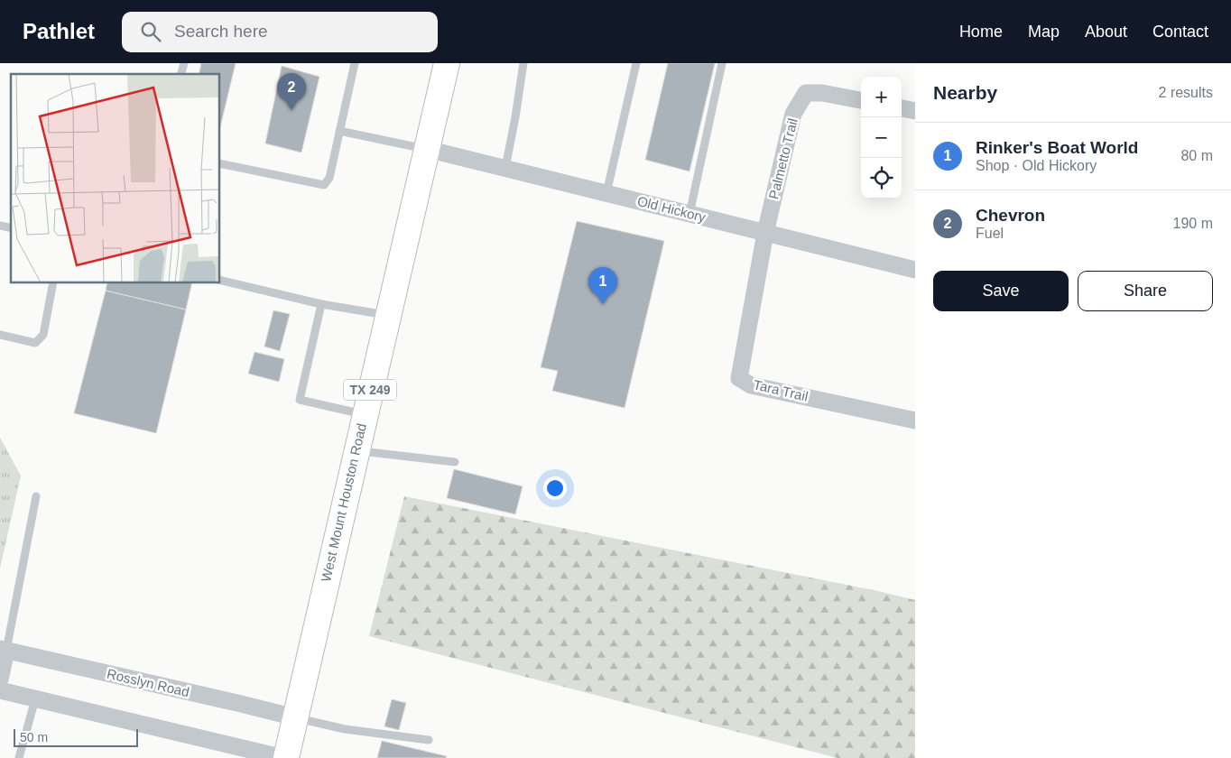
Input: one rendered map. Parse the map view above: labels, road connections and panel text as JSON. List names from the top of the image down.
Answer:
{
  "streets": {
    "main road": ["TX 249", "West Mount Houston Road"],
    "street": [
      "Palmetto Trail",
      "Old Hickory",
      "Tara Trail",
      "Rosslyn Road"
    ]
  },
  "crossings": [
    ["Palmetto Trail", "Old Hickory"],
    ["Palmetto Trail", "Tara Trail"],
    ["Old Hickory", "Tara Trail"],
    ["Old Hickory", "West Mount Houston Road"],
    ["West Mount Houston Road", "Rosslyn Road"]
  ],
  "scale_bar": "50 m",
  "page": {
    "header": "Pathlet",
    "search": "Search here",
    "nav": [
      "Home",
      "Map",
      "About",
      "Contact"
    ],
    "heading": ["Nearby", "2 results"],
    "pins": ["2", "1"],
    "map_buttons": ["+", "−"],
    "list": [
      {
        "mark": "1",
        "name": "Rinker's Boat World",
        "note": "Shop · Old Hickory",
        "value": "80 m"
      },
      {
        "mark": "2",
        "name": "Chevron",
        "note": "Fuel",
        "value": "190 m"
      }
    ],
    "buttons": ["Save", "Share"],
    "scale": "50 m"
  }
}
